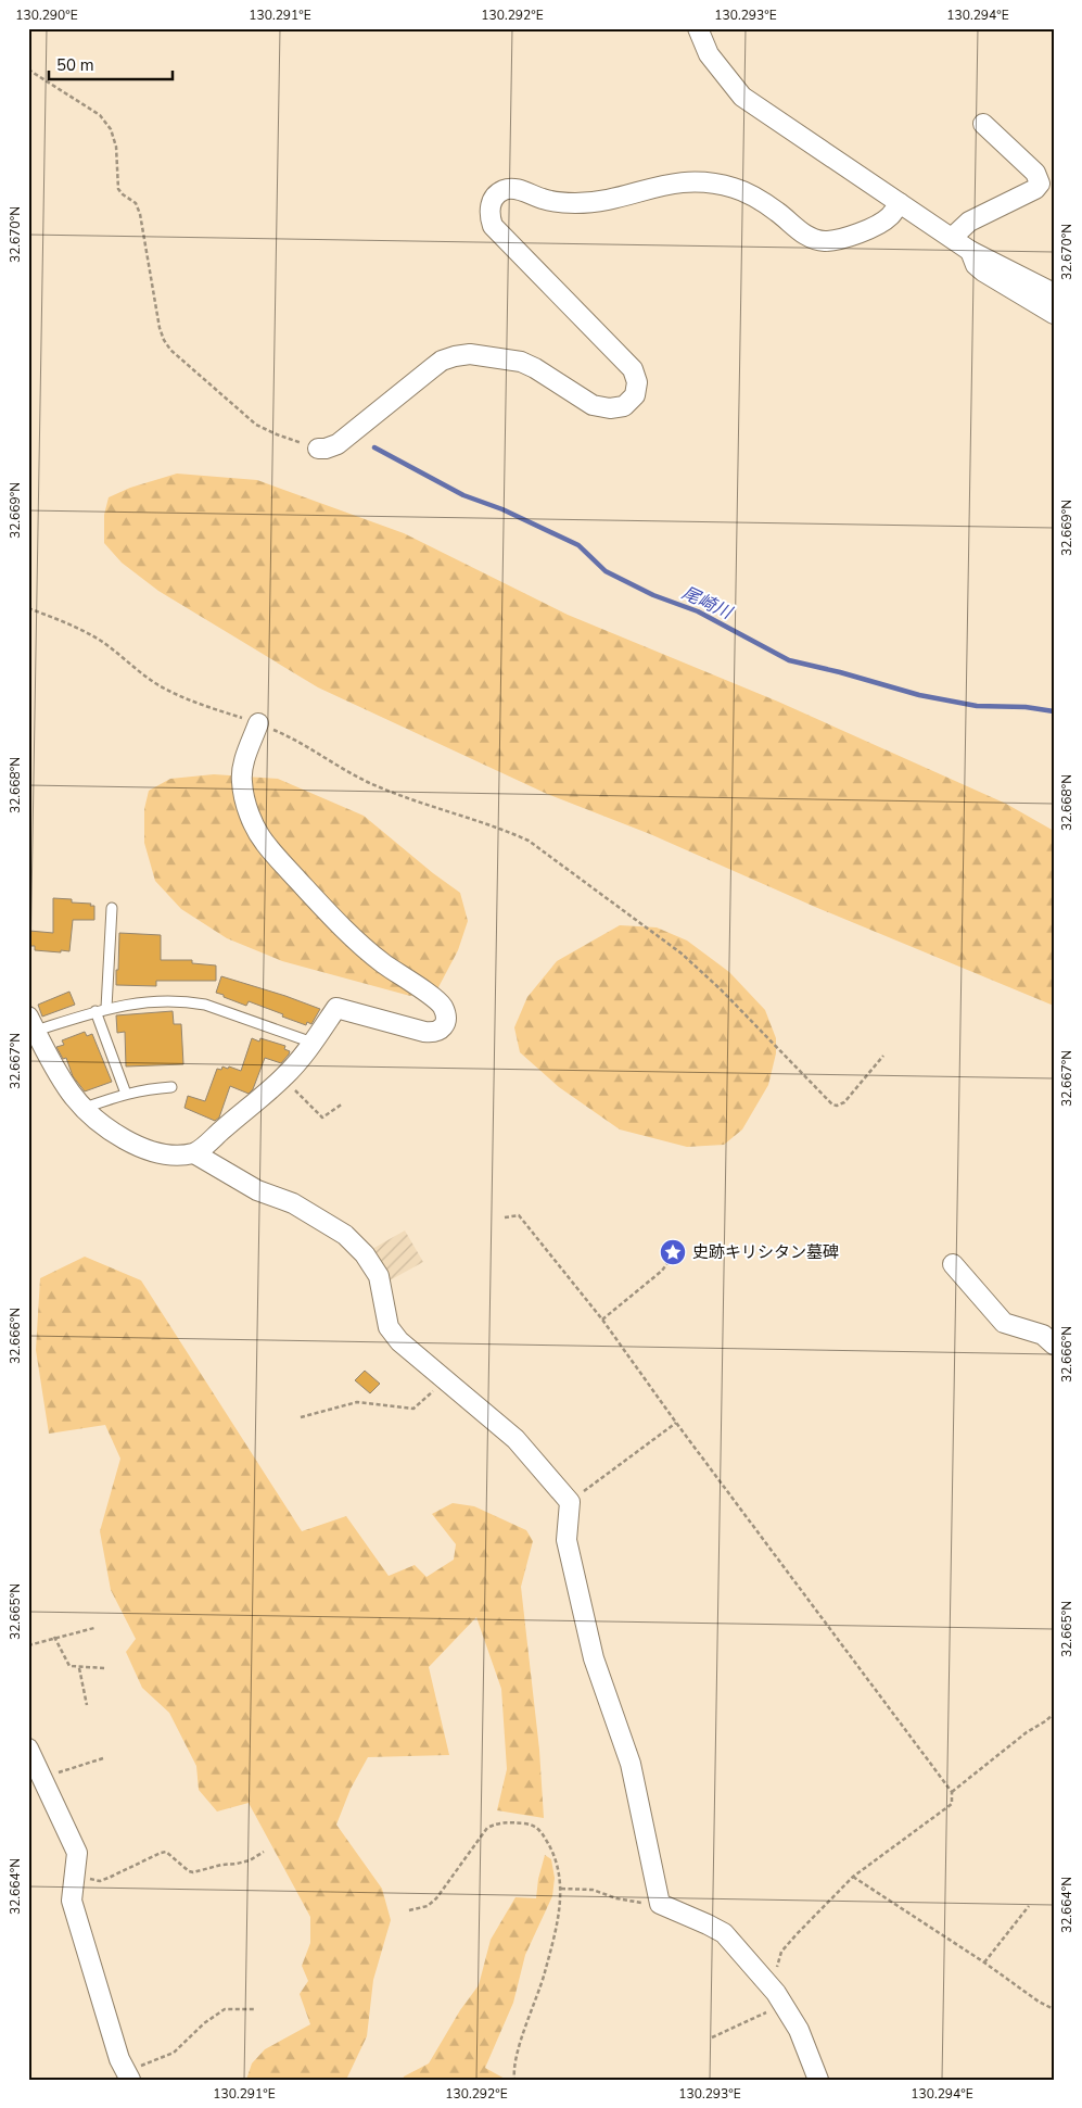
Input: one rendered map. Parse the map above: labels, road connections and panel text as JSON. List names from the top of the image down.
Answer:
{
  "water": ["尾崎川"],
  "places": {
    "place": ["史跡キリシタン墓碑"]
  },
  "scale_bar": "50 m",
  "coordinates": [
    "130.290°E",
    "130.291°E",
    "130.292°E",
    "130.293°E",
    "130.294°E",
    "32.670°N",
    "32.669°N",
    "32.668°N",
    "32.667°N",
    "32.666°N",
    "32.665°N",
    "32.664°N"
  ]
}
